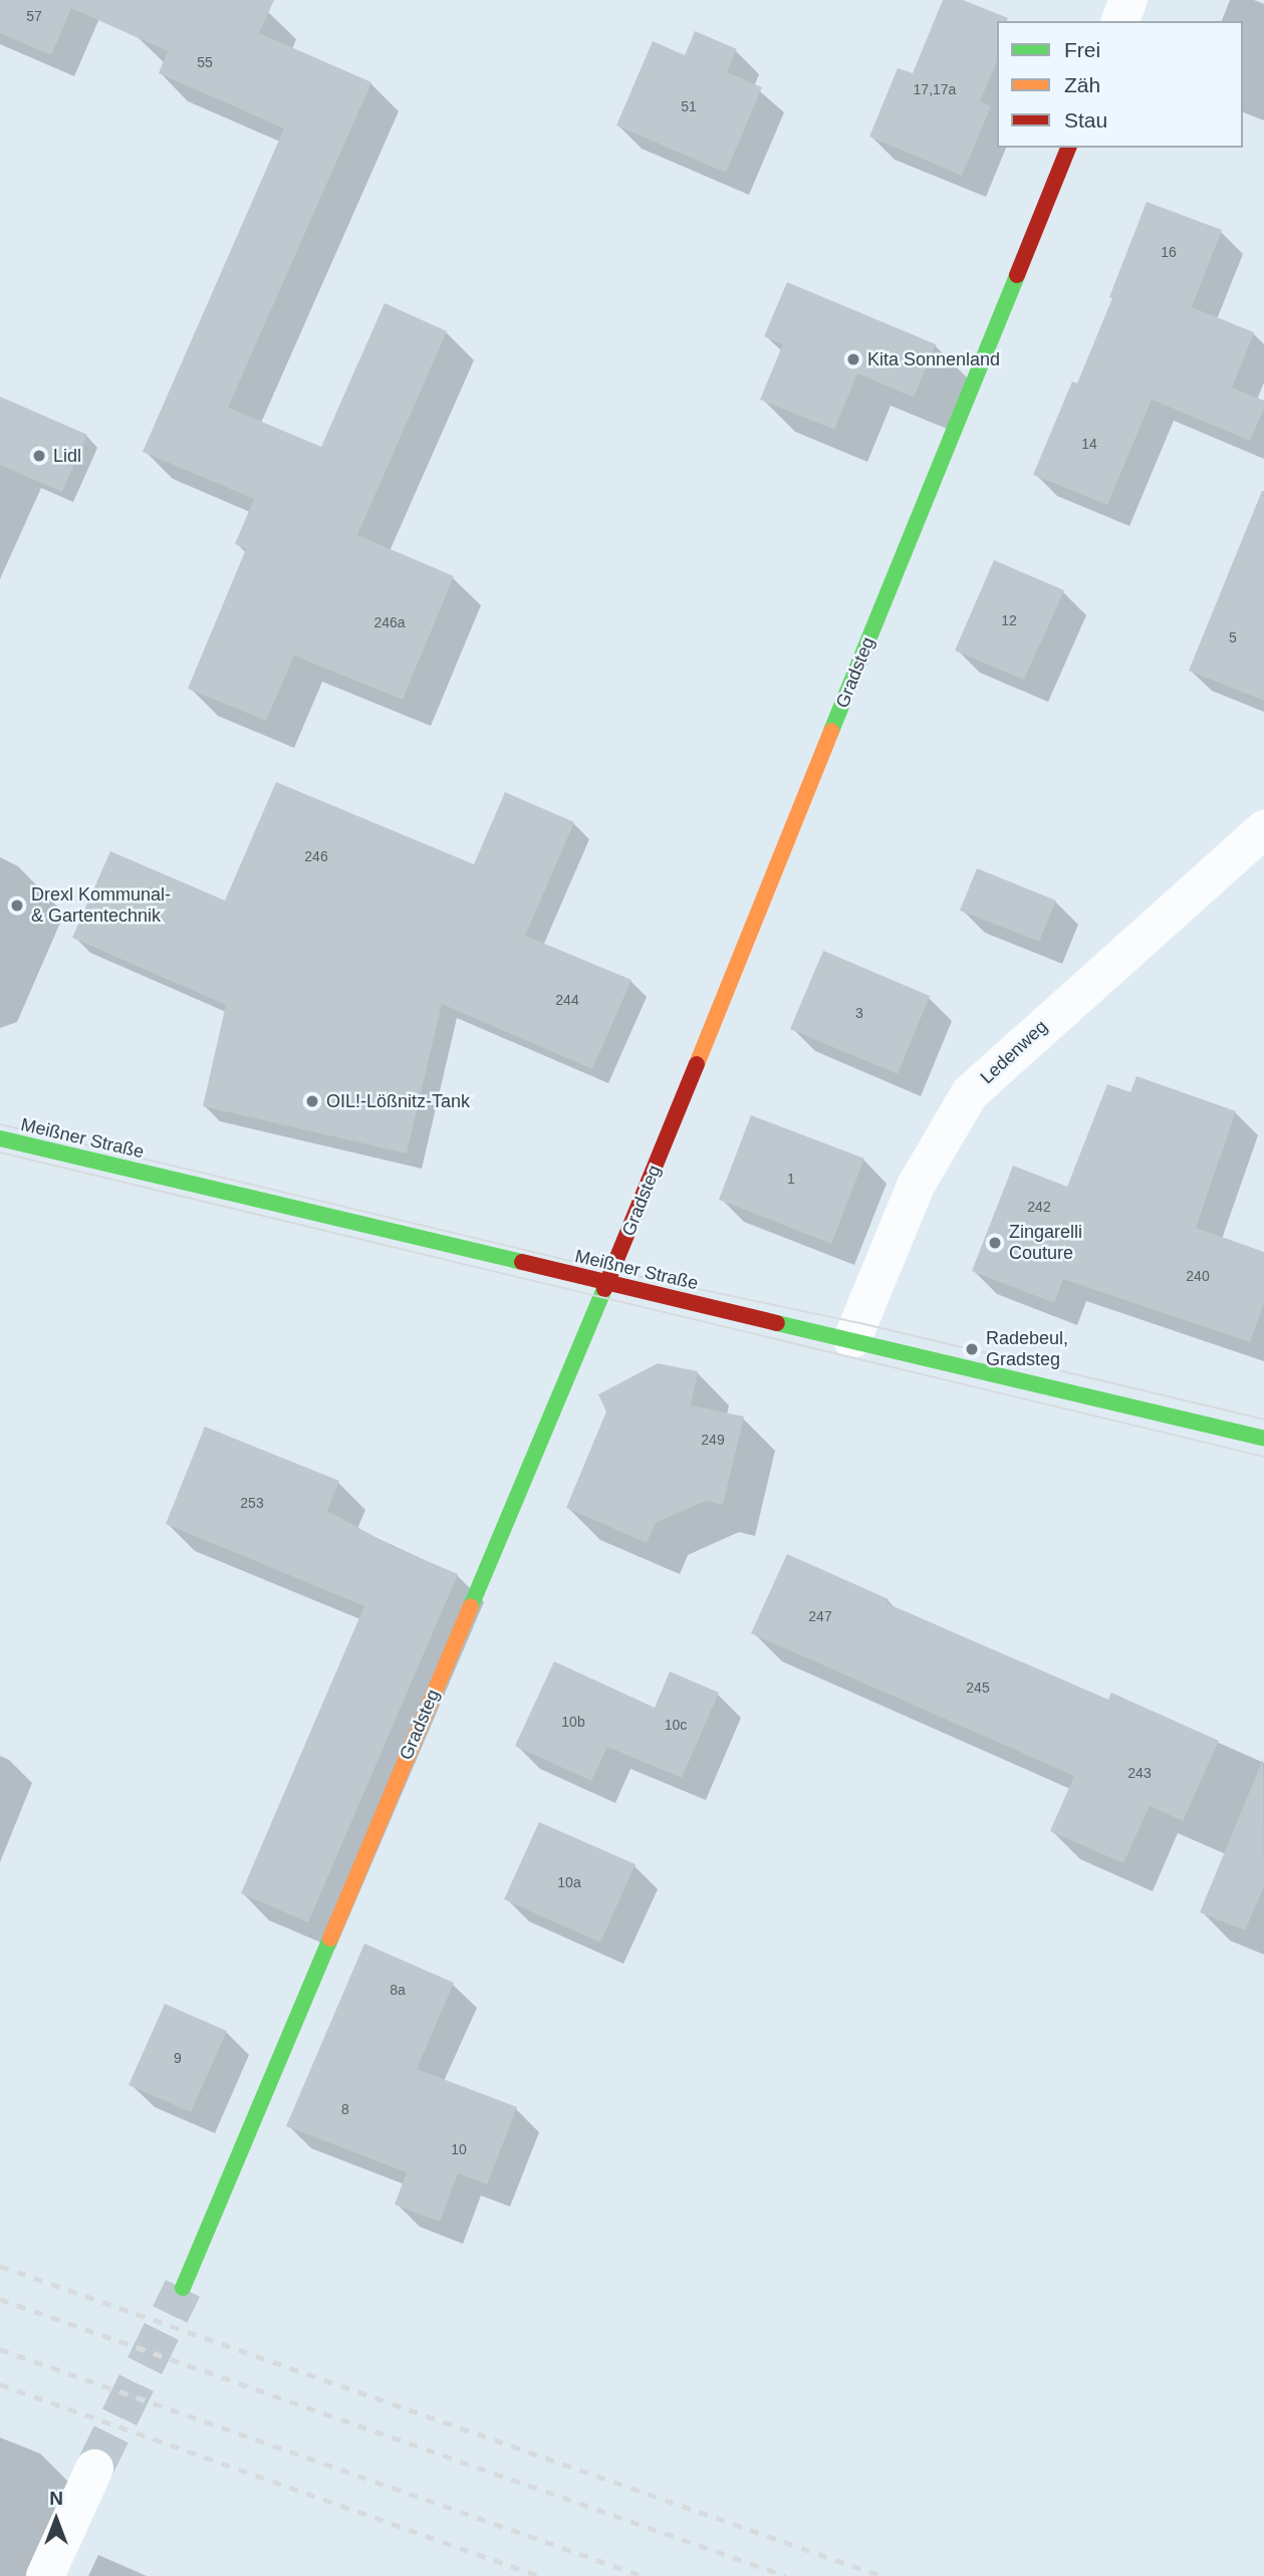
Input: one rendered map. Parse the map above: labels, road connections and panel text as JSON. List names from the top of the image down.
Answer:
{
  "streets": {
    "street": ["Gradsteg", "Ledenweg", "Meißner Straße"]
  },
  "crossings": [
    ["Gradsteg", "Meißner Straße"],
    ["Ledenweg", "Meißner Straße"]
  ],
  "places": [
    "Kita Sonnenland",
    "Lidl",
    "Drexl Kommunal- & Gartentechnik",
    "OIL!-Lößnitz-Tank",
    "Zingarelli Couture",
    "Radebeul, Gradsteg"
  ],
  "house_numbers": [
    "57",
    "55",
    "17,17a",
    "51",
    "16",
    "14",
    "12",
    "246a",
    "5",
    "246",
    "244",
    "3",
    "1",
    "242",
    "240",
    "249",
    "253",
    "247",
    "245",
    "10b",
    "10c",
    "243",
    "10a",
    "8a",
    "9",
    "8",
    "10"
  ],
  "legend": ["Frei", "Zäh", "Stau"],
  "north": "top"
}
